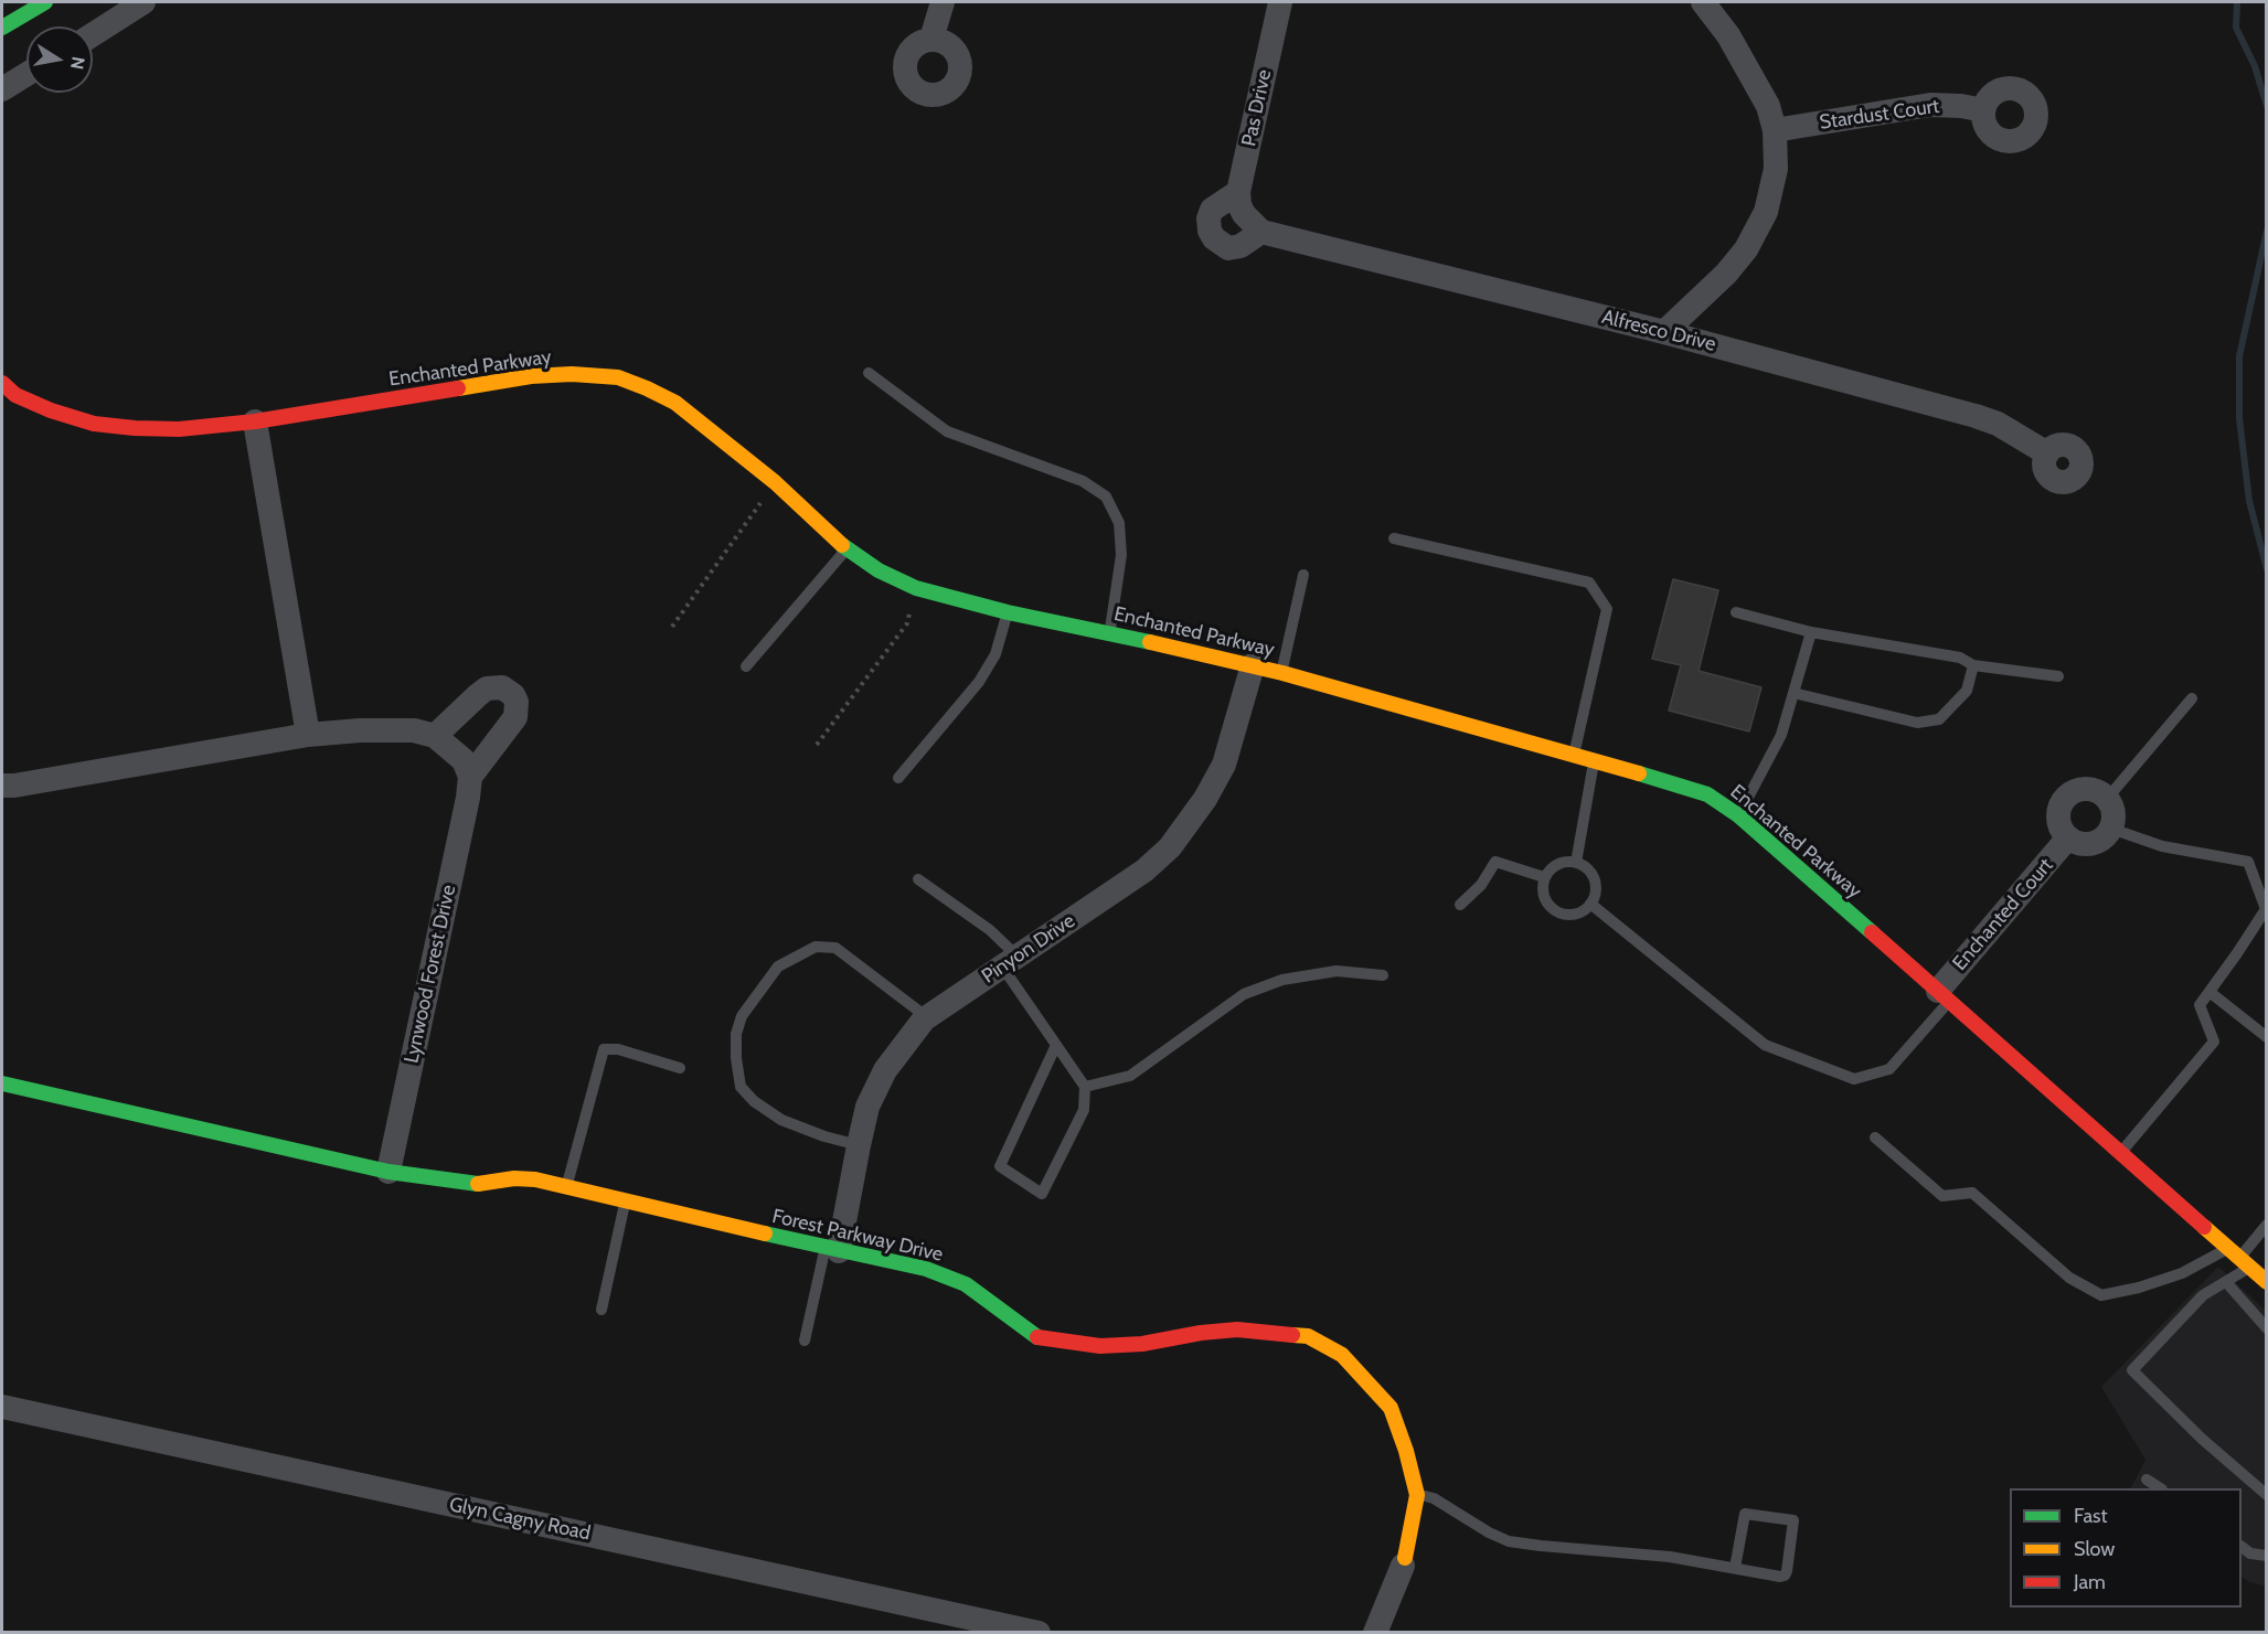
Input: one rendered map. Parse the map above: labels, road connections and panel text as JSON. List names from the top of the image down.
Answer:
{
  "streets": {
    "main road": ["Enchanted Parkway", "Forest Parkway Drive"],
    "street": [
      "Pas Drive",
      "Stardust Court",
      "Alfresco Drive",
      "Enchanted Court",
      "Pinyon Drive",
      "Lynwood Forest Drive",
      "Glyn Cagny Road"
    ]
  },
  "crossings": [
    ["Pas Drive", "Alfresco Drive"],
    ["Enchanted Parkway", "Enchanted Court"],
    ["Enchanted Parkway", "Pinyon Drive"],
    ["Pinyon Drive", "Forest Parkway Drive"],
    ["Lynwood Forest Drive", "Forest Parkway Drive"]
  ],
  "legend": ["Fast", "Slow", "Jam"],
  "north": "right"
}
